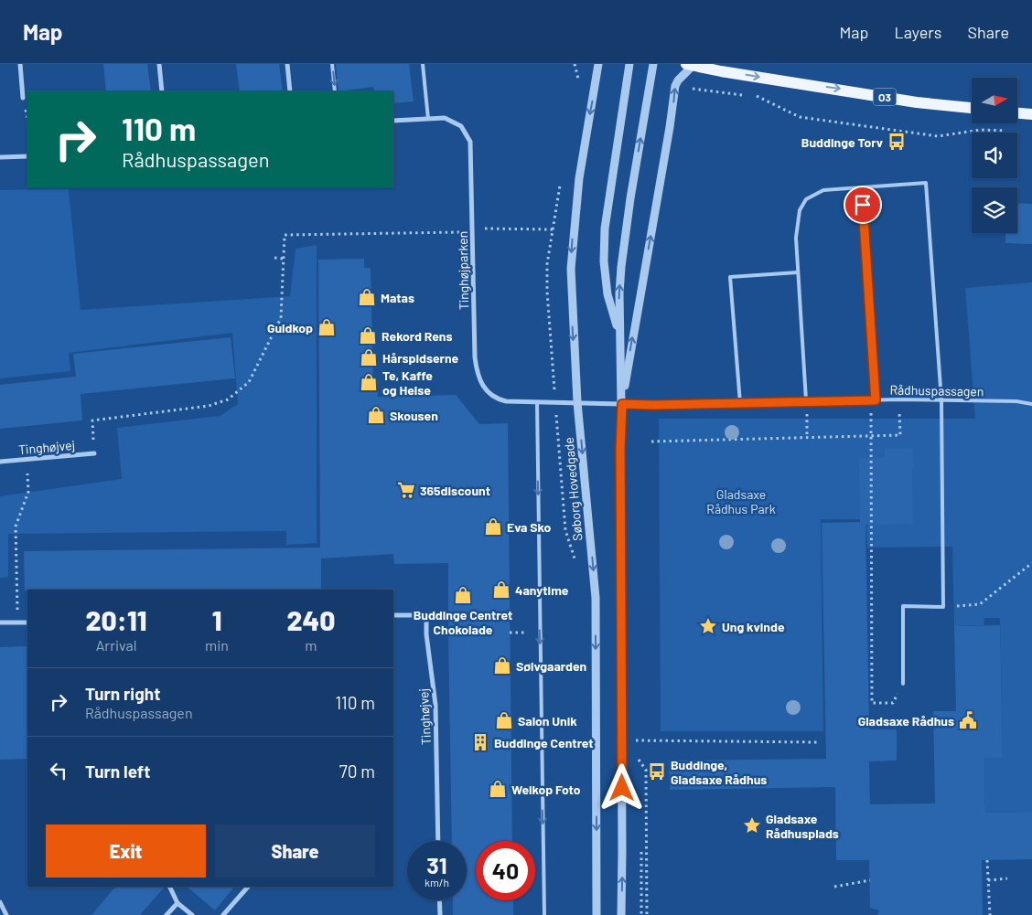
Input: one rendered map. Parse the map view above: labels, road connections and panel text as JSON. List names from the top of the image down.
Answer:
{
  "streets": {
    "main road": ["O3"],
    "street": ["Tinghøjparken", "Tinghøjvej", "Søborg Hovedgade"],
    "lane": ["Rådhuspassagen"]
  },
  "crossings": [
    ["Tinghøjparken", "Rådhuspassagen"],
    ["Tinghøjparken", "Søborg Hovedgade"]
  ],
  "parks": ["Gladsaxe Rådhus Park"],
  "places": {
    "bus stop": ["Buddinge Torv", "Buddinge, Gladsaxe Rådhus"],
    "shop": [
      "Matas",
      "Guldkop",
      "Rekord Rens",
      "Hårspidserne",
      "Te, Kaffe og Helse",
      "Skousen",
      "Eva Sko",
      "4anytime",
      "Buddinge Centret Chokolade",
      "Sølvgaarden",
      "Salon Unik",
      "Weikop Foto"
    ],
    "supermarket": ["365discount"],
    "place": ["Ung kvinde", "Gladsaxe Rådhusplads"],
    "public building": ["Gladsaxe Rådhus"],
    "building": ["Buddinge Centret"]
  },
  "north": "right",
  "page": {
    "header": "Map",
    "nav": ["Map", "Layers", "Share"],
    "turn": ["110 m", "Rådhuspassagen"],
    "eta": [
      "20:11",
      "Arrival",
      "1",
      "min",
      "240",
      "m"
    ],
    "list": [
      {
        "name": "Turn right",
        "note": "Rådhuspassagen",
        "value": "110 m"
      },
      {
        "name": "Turn left",
        "value": "70 m"
      }
    ],
    "buttons": ["Exit", "Share"],
    "speed": "31 km/h",
    "limit": "40"
  }
}
